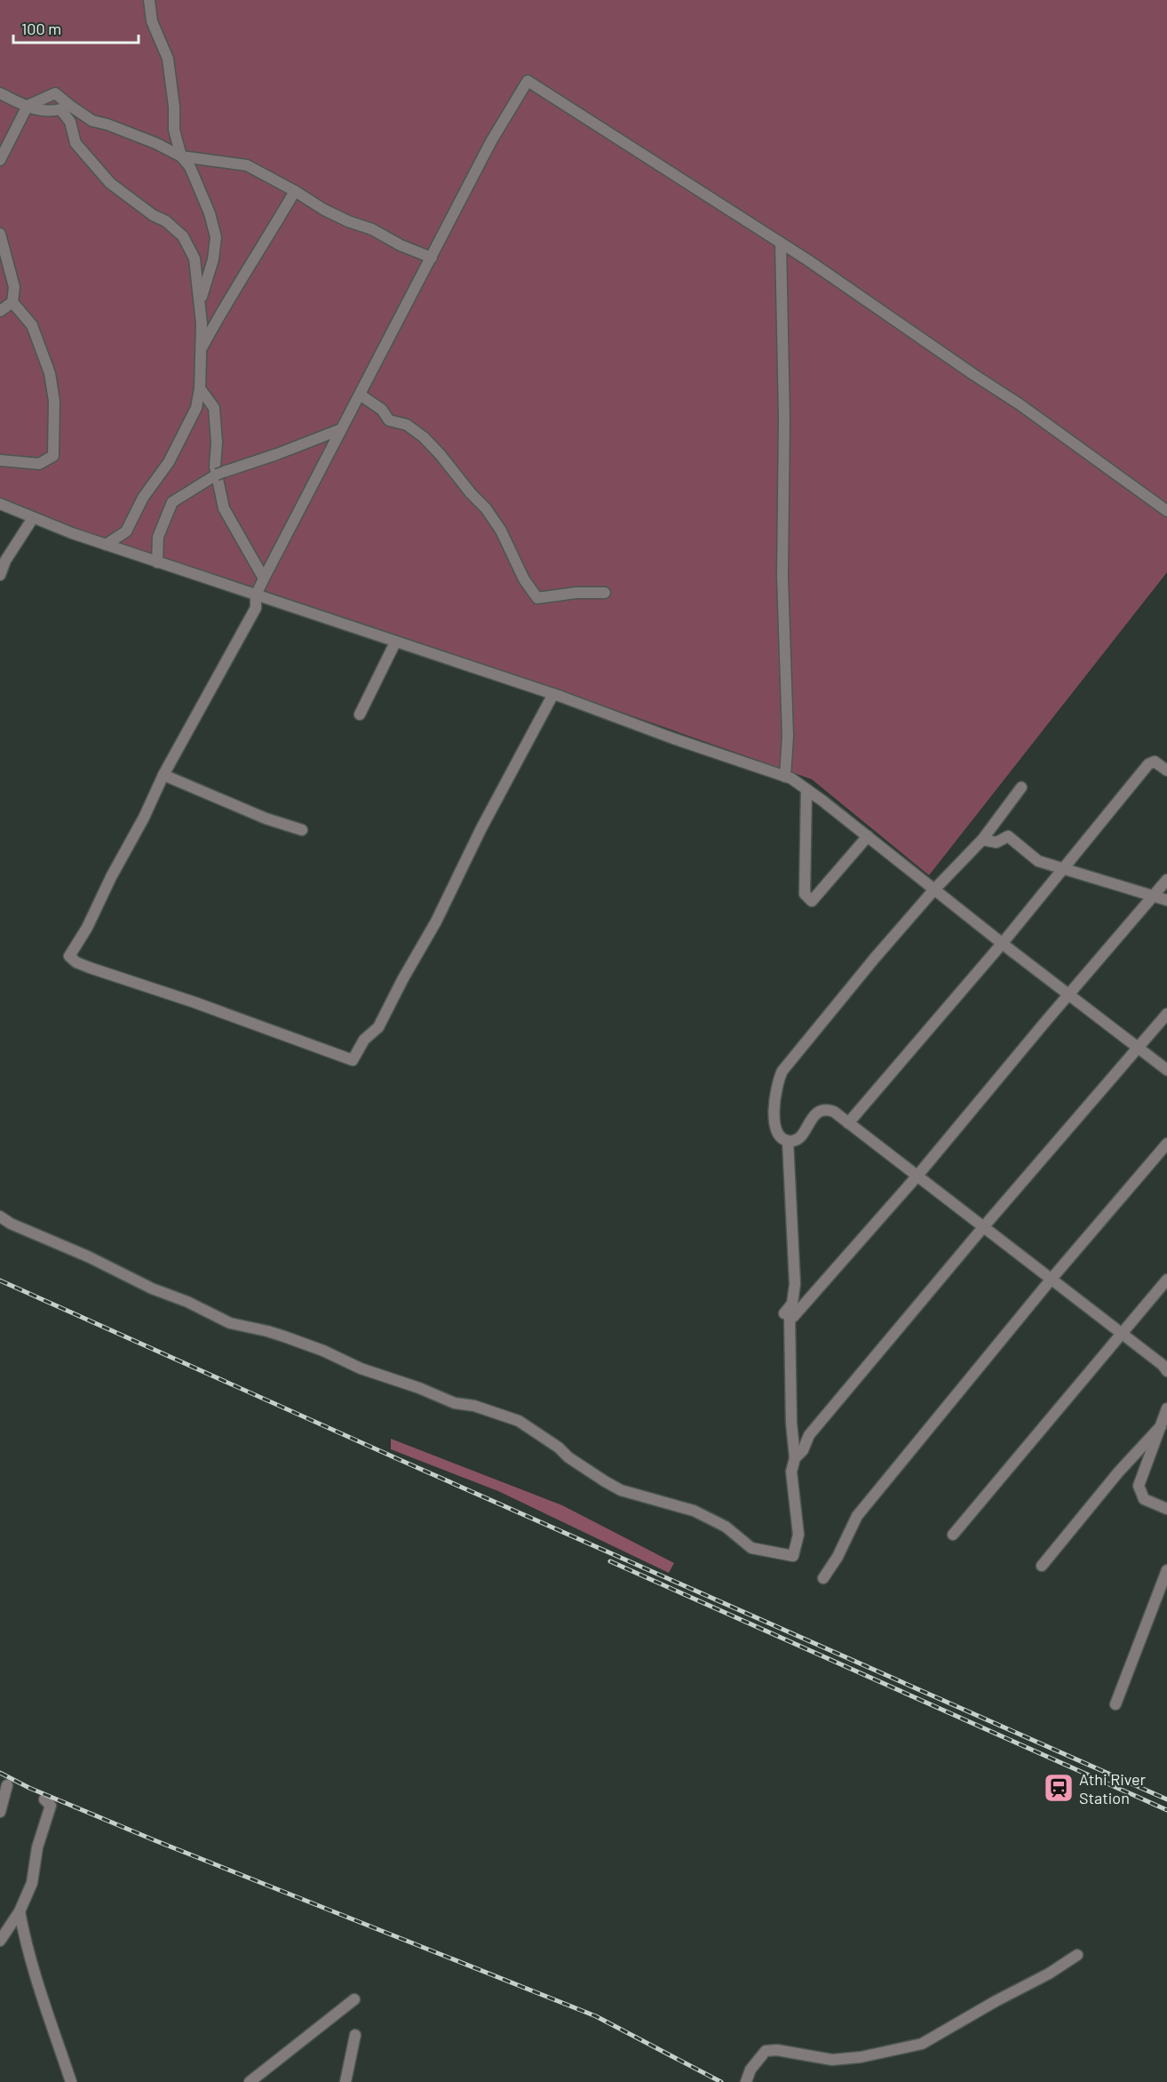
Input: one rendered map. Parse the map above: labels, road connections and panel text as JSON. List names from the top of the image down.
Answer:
{
  "places": {
    "station": ["Athi River Station"]
  },
  "scale_bar": "100 m"
}
